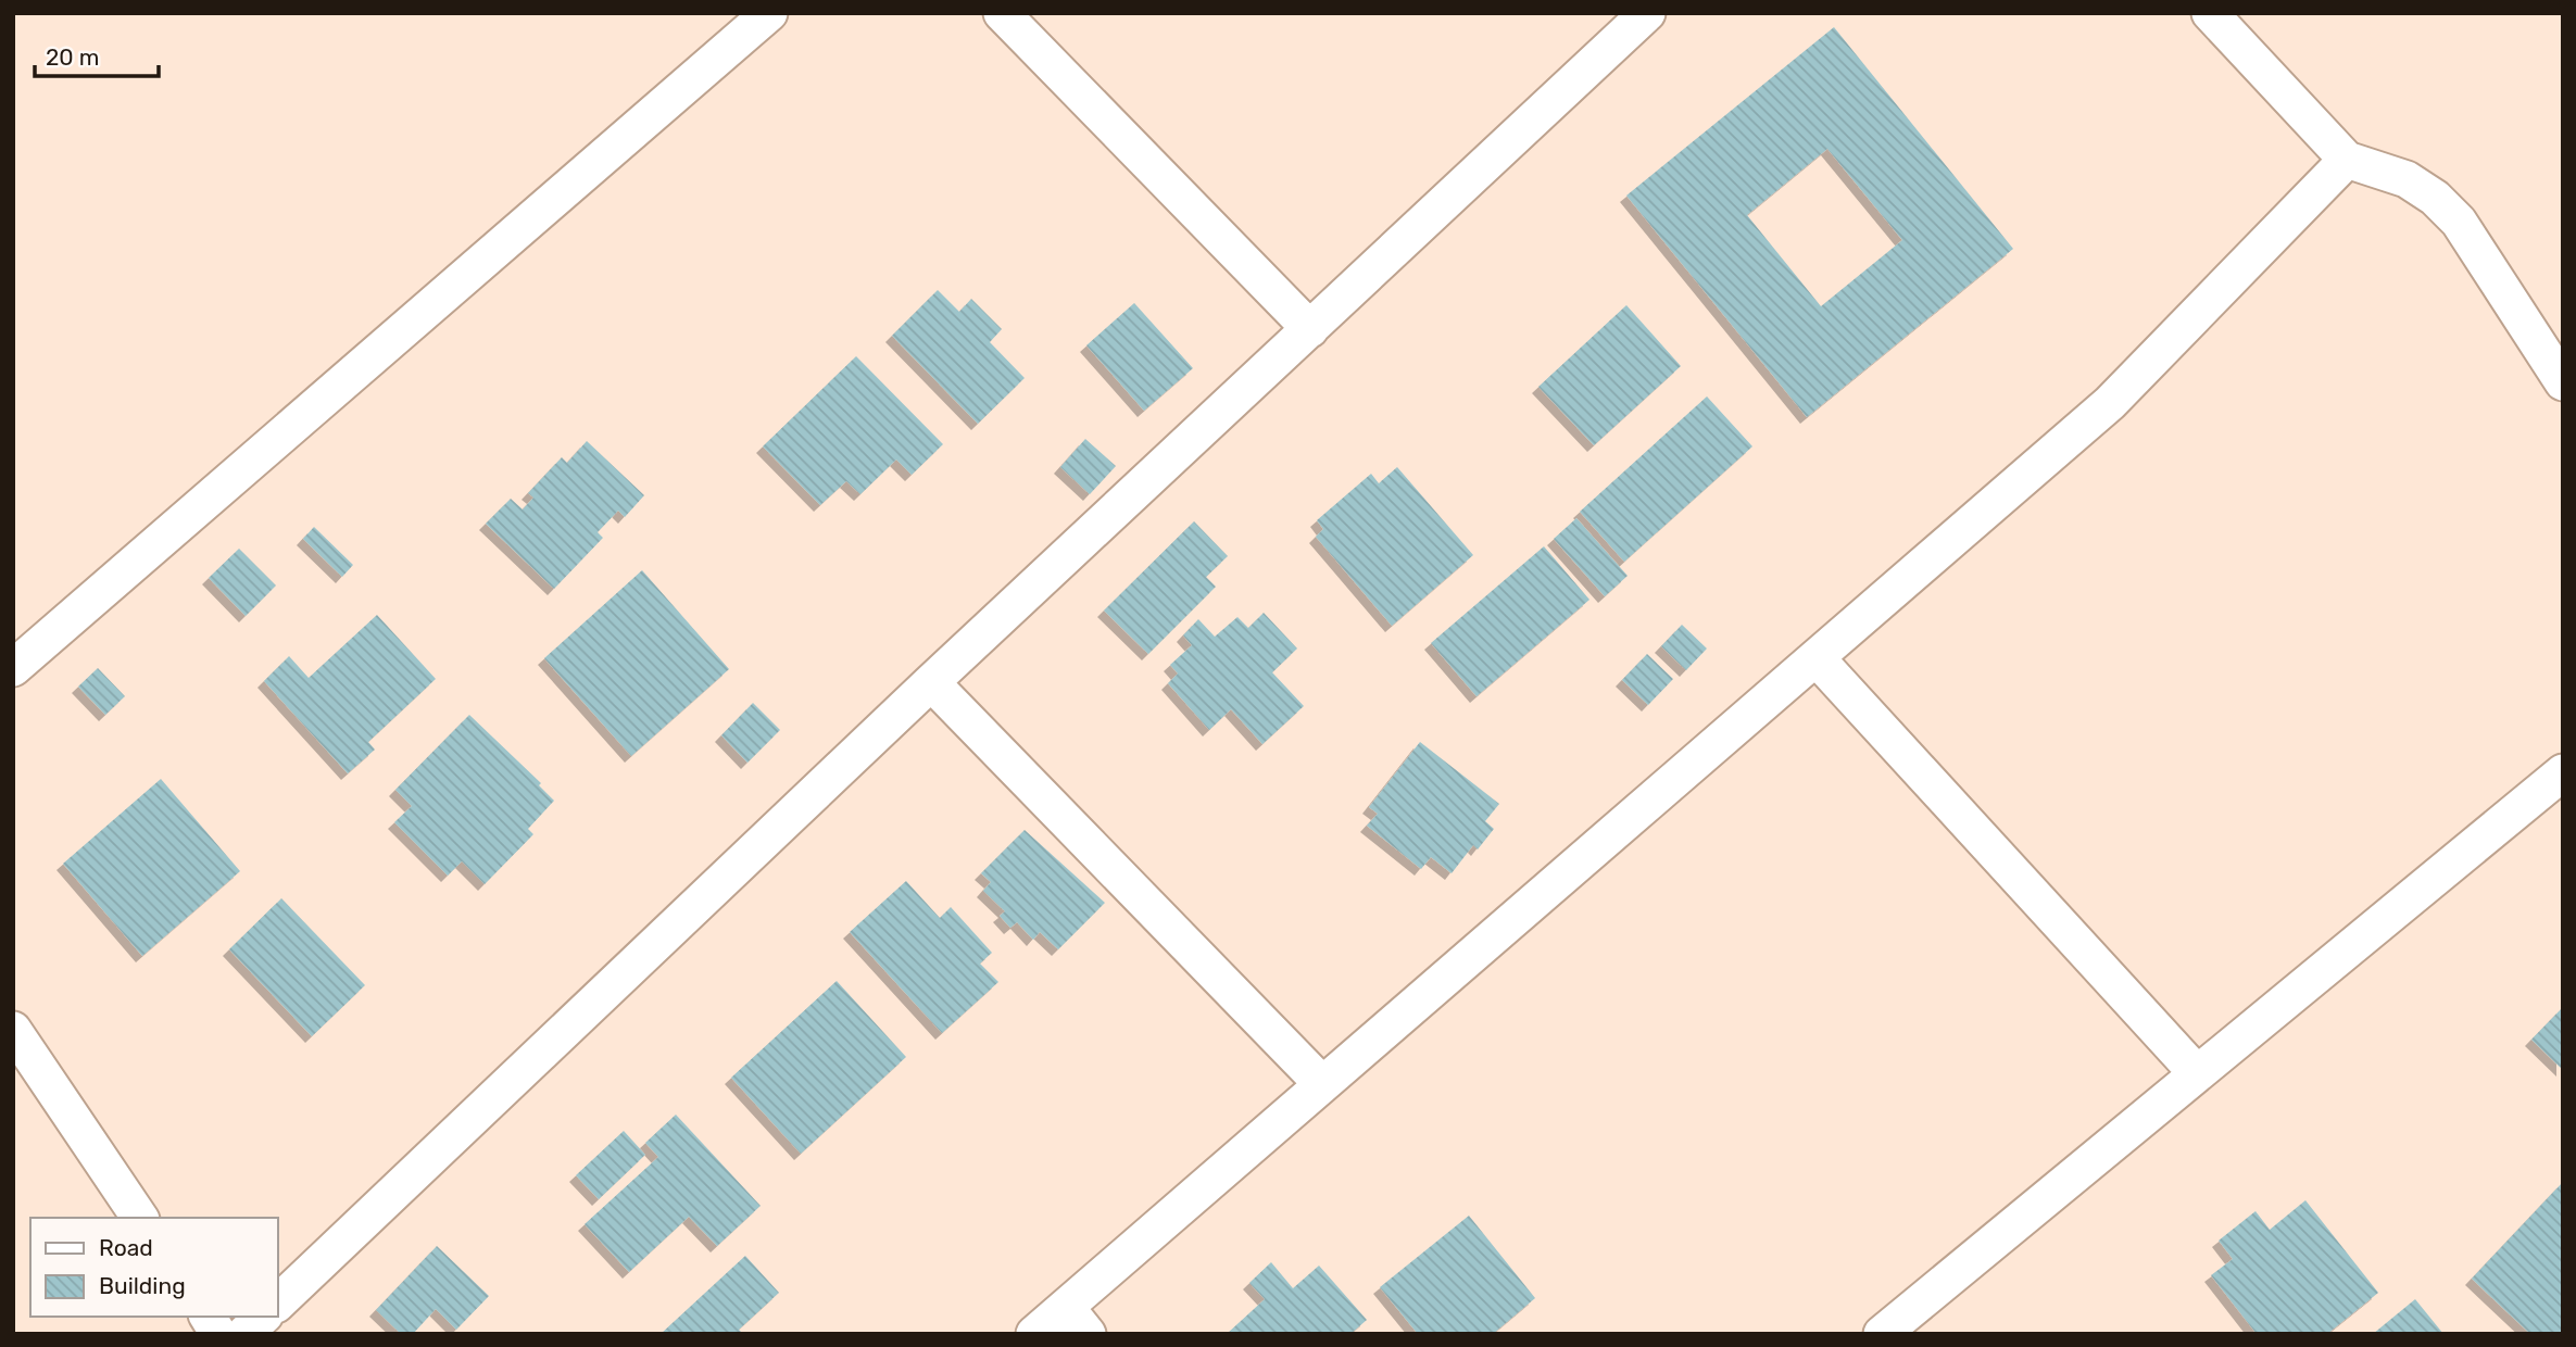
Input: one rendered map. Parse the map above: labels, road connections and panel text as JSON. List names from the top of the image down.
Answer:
{
  "legend": ["Road", "Building"],
  "scale_bar": "20 m"
}
